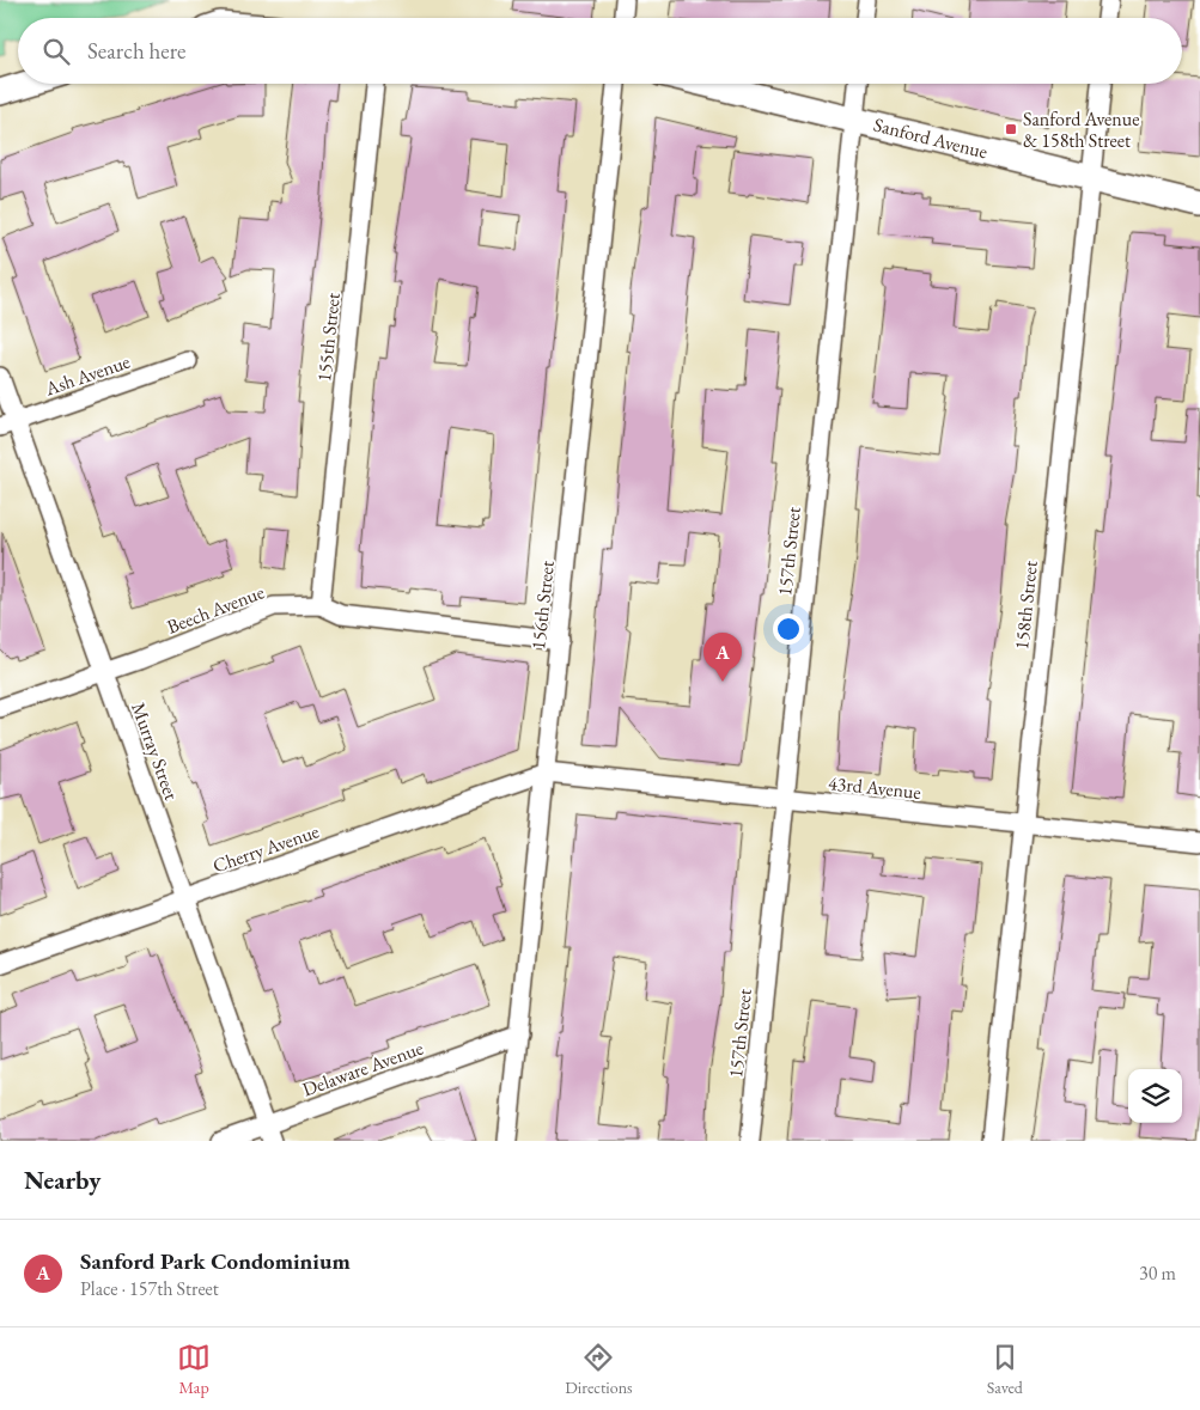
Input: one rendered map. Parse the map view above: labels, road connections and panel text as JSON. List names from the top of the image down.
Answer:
{
  "streets": {
    "street": [
      "Sanford Avenue",
      "155th Street",
      "Ash Avenue",
      "157th Street",
      "156th Street",
      "158th Street",
      "Beech Avenue",
      "Murray Street",
      "43rd Avenue",
      "Cherry Avenue",
      "Delaware Avenue"
    ]
  },
  "crossings": [
    ["Sanford Avenue", "157th Street"],
    ["Sanford Avenue", "158th Street"],
    ["155th Street", "Beech Avenue"],
    ["Ash Avenue", "Murray Street"],
    ["157th Street", "43rd Avenue"],
    ["156th Street", "Beech Avenue"],
    ["156th Street", "43rd Avenue"],
    ["156th Street", "Cherry Avenue"],
    ["156th Street", "Delaware Avenue"],
    ["158th Street", "43rd Avenue"],
    ["Beech Avenue", "Murray Street"],
    ["Murray Street", "Cherry Avenue"],
    ["Murray Street", "Delaware Avenue"],
    ["43rd Avenue", "Cherry Avenue"]
  ],
  "places": {
    "transit": ["Sanford Avenue & 158th Street"]
  },
  "page": {
    "search": "Search here",
    "pins": "A",
    "heading": "Nearby",
    "list": [
      {
        "mark": "A",
        "name": "Sanford Park Condominium",
        "note": "Place · 157th Street",
        "value": "30 m"
      }
    ],
    "nav": ["Map", "Directions", "Saved"]
  }
}
